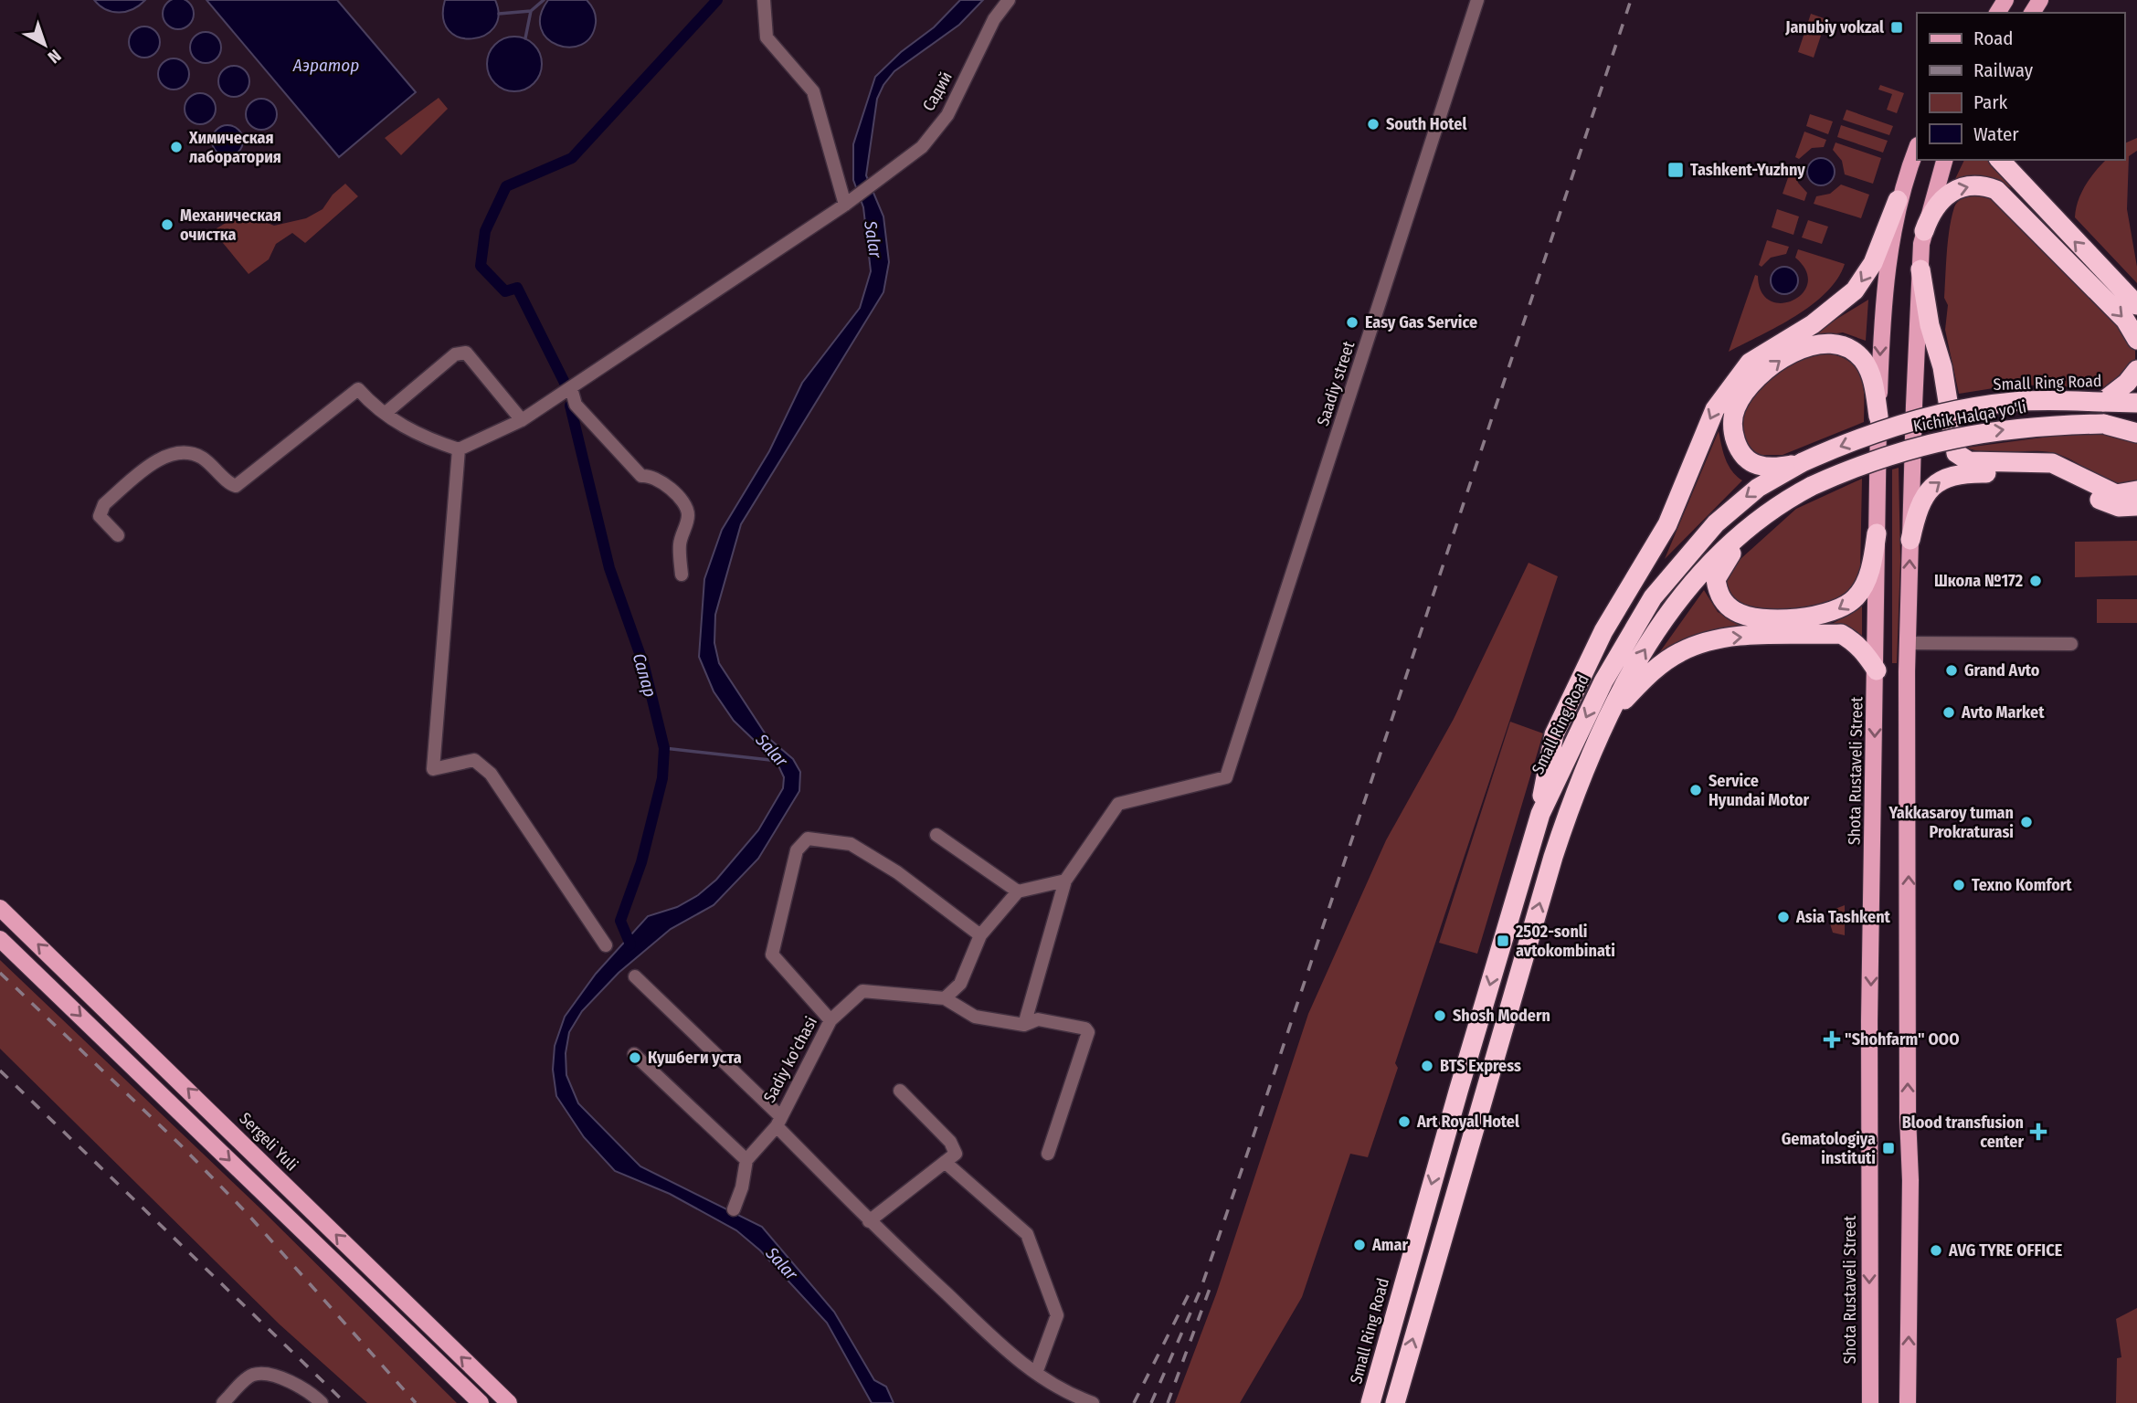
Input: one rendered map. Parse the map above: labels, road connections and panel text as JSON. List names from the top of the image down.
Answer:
{
  "streets": {
    "highway": ["Small Ring Road", "Kichik Halqa yo'li"],
    "main road": ["Shota Rustaveli Street", "Sergeli Yuli"],
    "street": ["Садий", "Saadiy street", "Sadiy ko'chasi"]
  },
  "one_way": ["Kichik Halqa yo'li"],
  "water": ["Аэратор", "Salar", "Салар"],
  "places": {
    "transit": [
      "Janubiy vokzal",
      "Tashkent-Yuzhny",
      "2502-sonli avtokombinati",
      "Gematologiya instituti"
    ],
    "other": [
      "South Hotel",
      "Химическая лаборатория",
      "Механическая очистка",
      "Easy Gas Service",
      "Школа №172",
      "Grand Avto",
      "Avto Market",
      "Service Hyundai Motor",
      "Yakkasaroy tuman Prokraturasi",
      "Texno Komfort",
      "Asia Tashkent",
      "Shosh Modern",
      "Кушбеги уста",
      "BTS Express",
      "Art Royal Hotel",
      "Amar",
      "AVG TYRE OFFICE"
    ],
    "health": ["\"Shohfarm\" OOO", "Blood transfusion center"]
  },
  "legend": [
    "Road",
    "Railway",
    "Park",
    "Water"
  ],
  "north": "bottom right"
}
